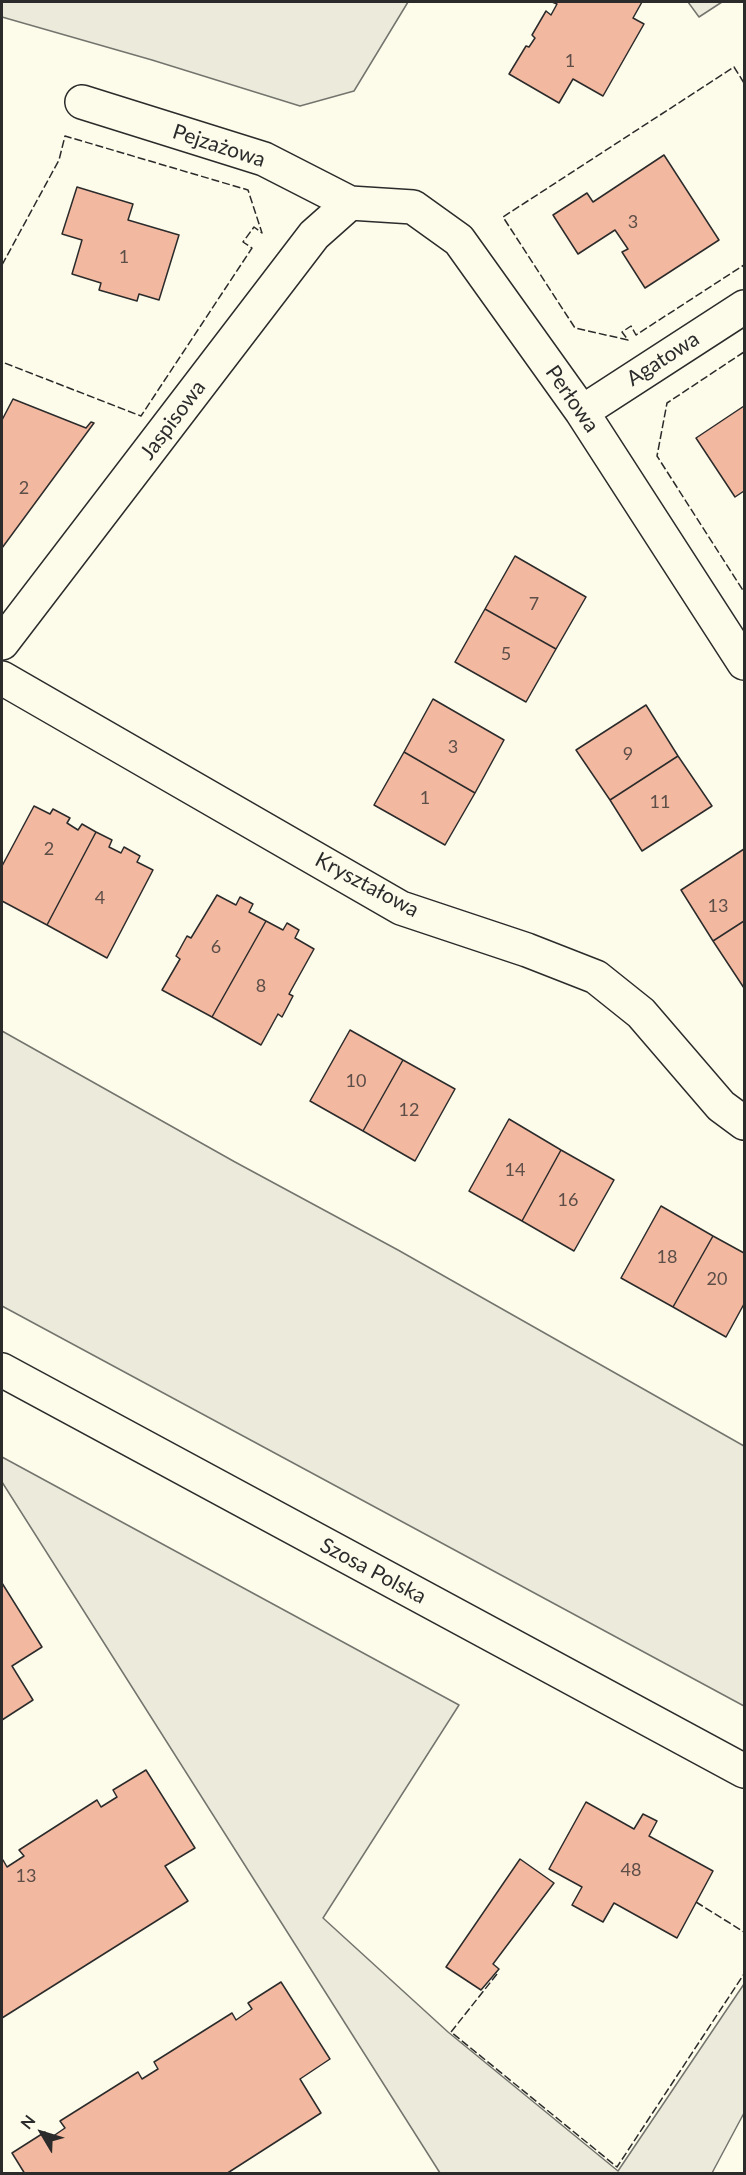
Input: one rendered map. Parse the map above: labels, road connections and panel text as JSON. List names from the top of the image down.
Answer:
{
  "streets": {
    "street": [
      "Pejzażowa",
      "Agatowa",
      "Perłowa",
      "Jaspisowa",
      "Kryształowa",
      "Szosa Polska"
    ]
  },
  "crossings": [
    ["Pejzażowa", "Perłowa"],
    ["Pejzażowa", "Jaspisowa"],
    ["Agatowa", "Perłowa"],
    ["Perłowa", "Jaspisowa"]
  ],
  "house_numbers": [
    "1",
    "3",
    "1",
    "2",
    "7",
    "5",
    "3",
    "9",
    "1",
    "11",
    "2",
    "4",
    "13",
    "6",
    "8",
    "10",
    "12",
    "14",
    "16",
    "18",
    "20",
    "48",
    "13"
  ],
  "north": "top left"
}
